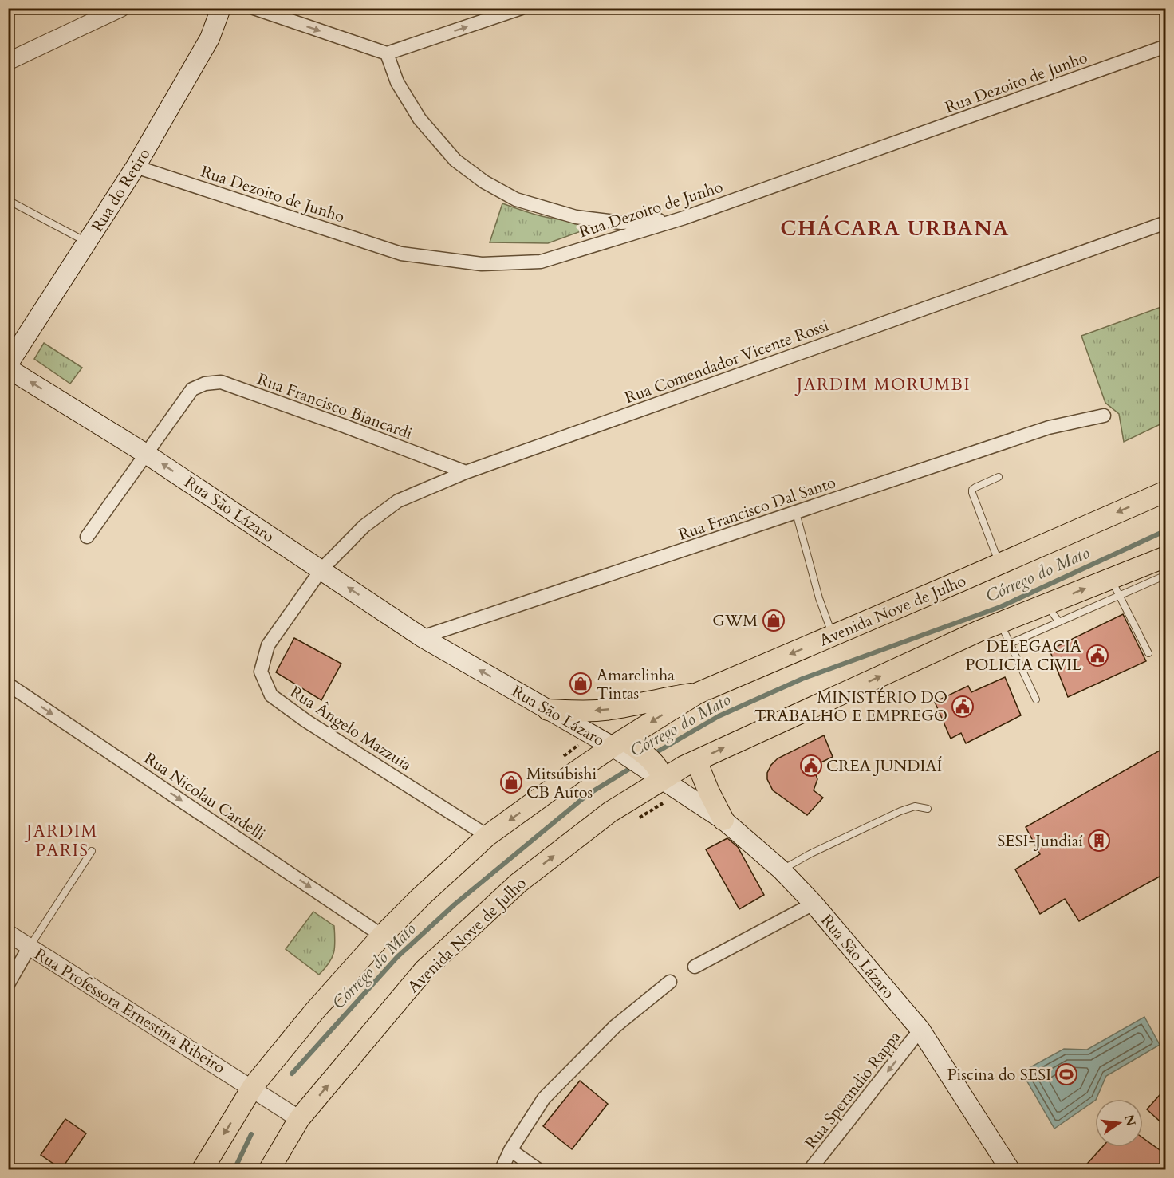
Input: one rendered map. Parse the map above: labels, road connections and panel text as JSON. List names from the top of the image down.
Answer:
{
  "streets": {
    "main road": ["Rua do Retiro", "Rua São Lázaro", "Avenida Nove de Julho"],
    "street": [
      "Rua Dezoito de Junho",
      "Rua Comendador Vicente Rossi",
      "Rua Francisco Biancardi",
      "Rua Francisco Dal Santo",
      "Rua Ângelo Mazzuia",
      "Rua Nicolau Cardelli",
      "Rua Professora Ernestina Ribeiro",
      "Rua Sperandio Rappa"
    ]
  },
  "crossings": [
    ["Rua Dezoito de Junho", "Rua do Retiro"],
    ["Rua do Retiro", "Rua São Lázaro"],
    ["Rua Comendador Vicente Rossi", "Rua Francisco Biancardi"],
    ["Rua Comendador Vicente Rossi", "Rua São Lázaro"],
    ["Rua Comendador Vicente Rossi", "Rua Ângelo Mazzuia"],
    ["Rua Francisco Biancardi", "Rua São Lázaro"],
    ["Rua Francisco Dal Santo", "Rua São Lázaro"],
    ["Rua São Lázaro", "Avenida Nove de Julho"],
    ["Rua São Lázaro", "Rua Ângelo Mazzuia"],
    ["Rua São Lázaro", "Rua Sperandio Rappa"],
    ["Avenida Nove de Julho", "Rua Ângelo Mazzuia"],
    ["Avenida Nove de Julho", "Rua Nicolau Cardelli"],
    ["Avenida Nove de Julho", "Rua Professora Ernestina Ribeiro"]
  ],
  "one_way": ["Rua São Lázaro", "Rua Nicolau Cardelli", "Rua Sperandio Rappa"],
  "districts": ["CHÁCARA URBANA", "JARDIM MORUMBI", "JARDIM PARIS"],
  "water": ["Córrego do Mato"],
  "places": {
    "shop": ["GWM", "Amarelinha Tintas", "Mitsubishi CB Autos"],
    "public building": ["DELEGACIA POLICIA CIVIL", "MINISTÉRIO DO TRABALHO E EMPREGO", "CREA JUNDIAÍ"],
    "building": ["SESI-Jundiaí"],
    "sports": ["Piscina do SESI"]
  },
  "north": "right"
}
